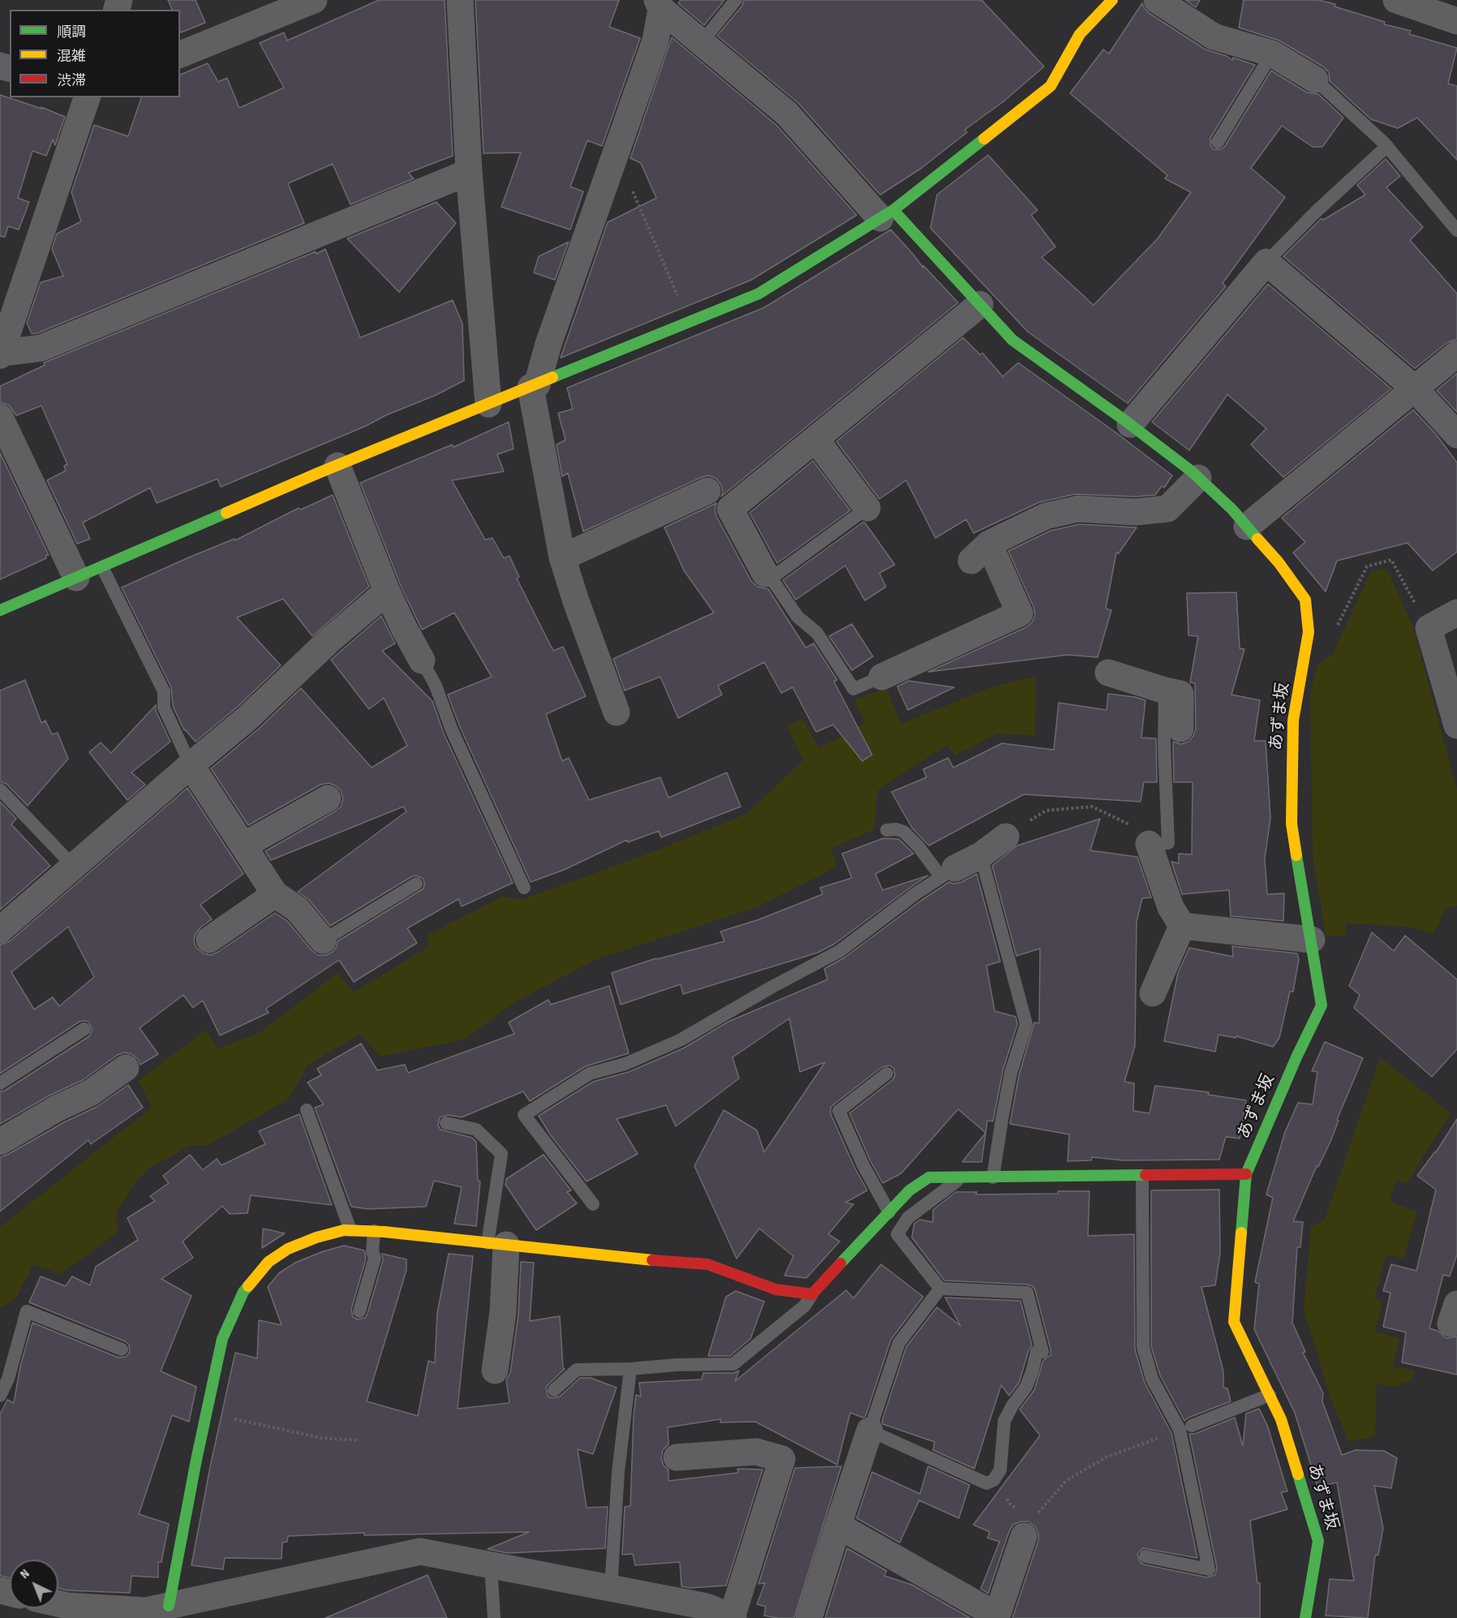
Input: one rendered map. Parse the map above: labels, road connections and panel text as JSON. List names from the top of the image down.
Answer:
{
  "streets": {
    "street": ["あずま坂"]
  },
  "legend": ["順調", "混雑", "渋滞"],
  "north": "top left"
}
